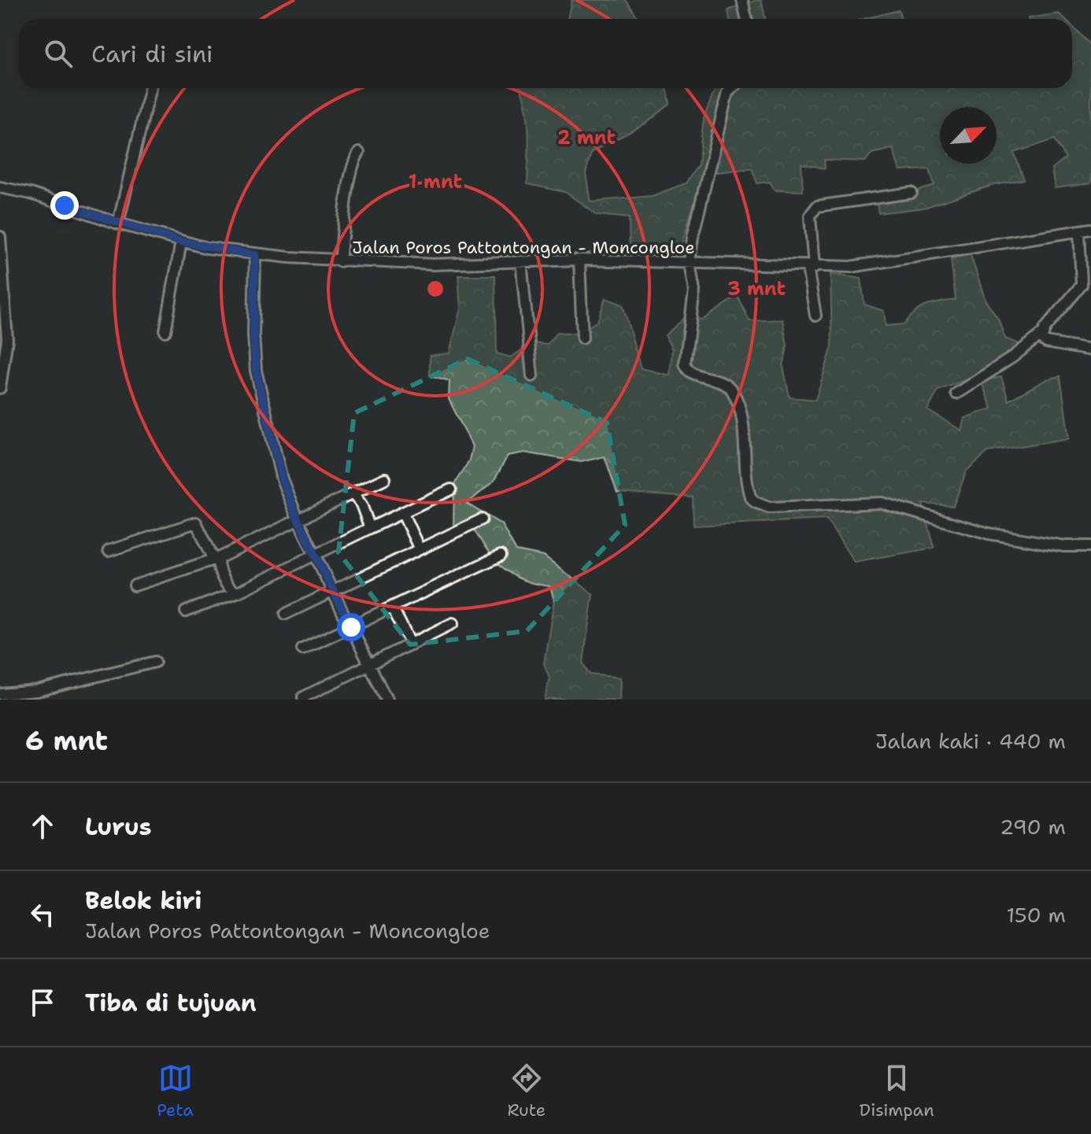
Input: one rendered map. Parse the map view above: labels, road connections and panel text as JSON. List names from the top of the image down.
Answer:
{
  "streets": {
    "street": ["Jalan Poros Pattontongan - Moncongloe"]
  },
  "north": "top right",
  "page": {
    "search": "Cari di sini",
    "heading": ["6 mnt", "Jalan kaki · 440 m"],
    "list": [
      ["Lurus", "290 m"],
      ["Belok kiri", "Jalan Poros Pattontongan - Moncongloe", "150 m"],
      "Tiba di tujuan"
    ],
    "nav": ["Peta", "Rute", "Disimpan"]
  },
  "rings": ["2 mnt", "1 mnt", "3 mnt"]
}
